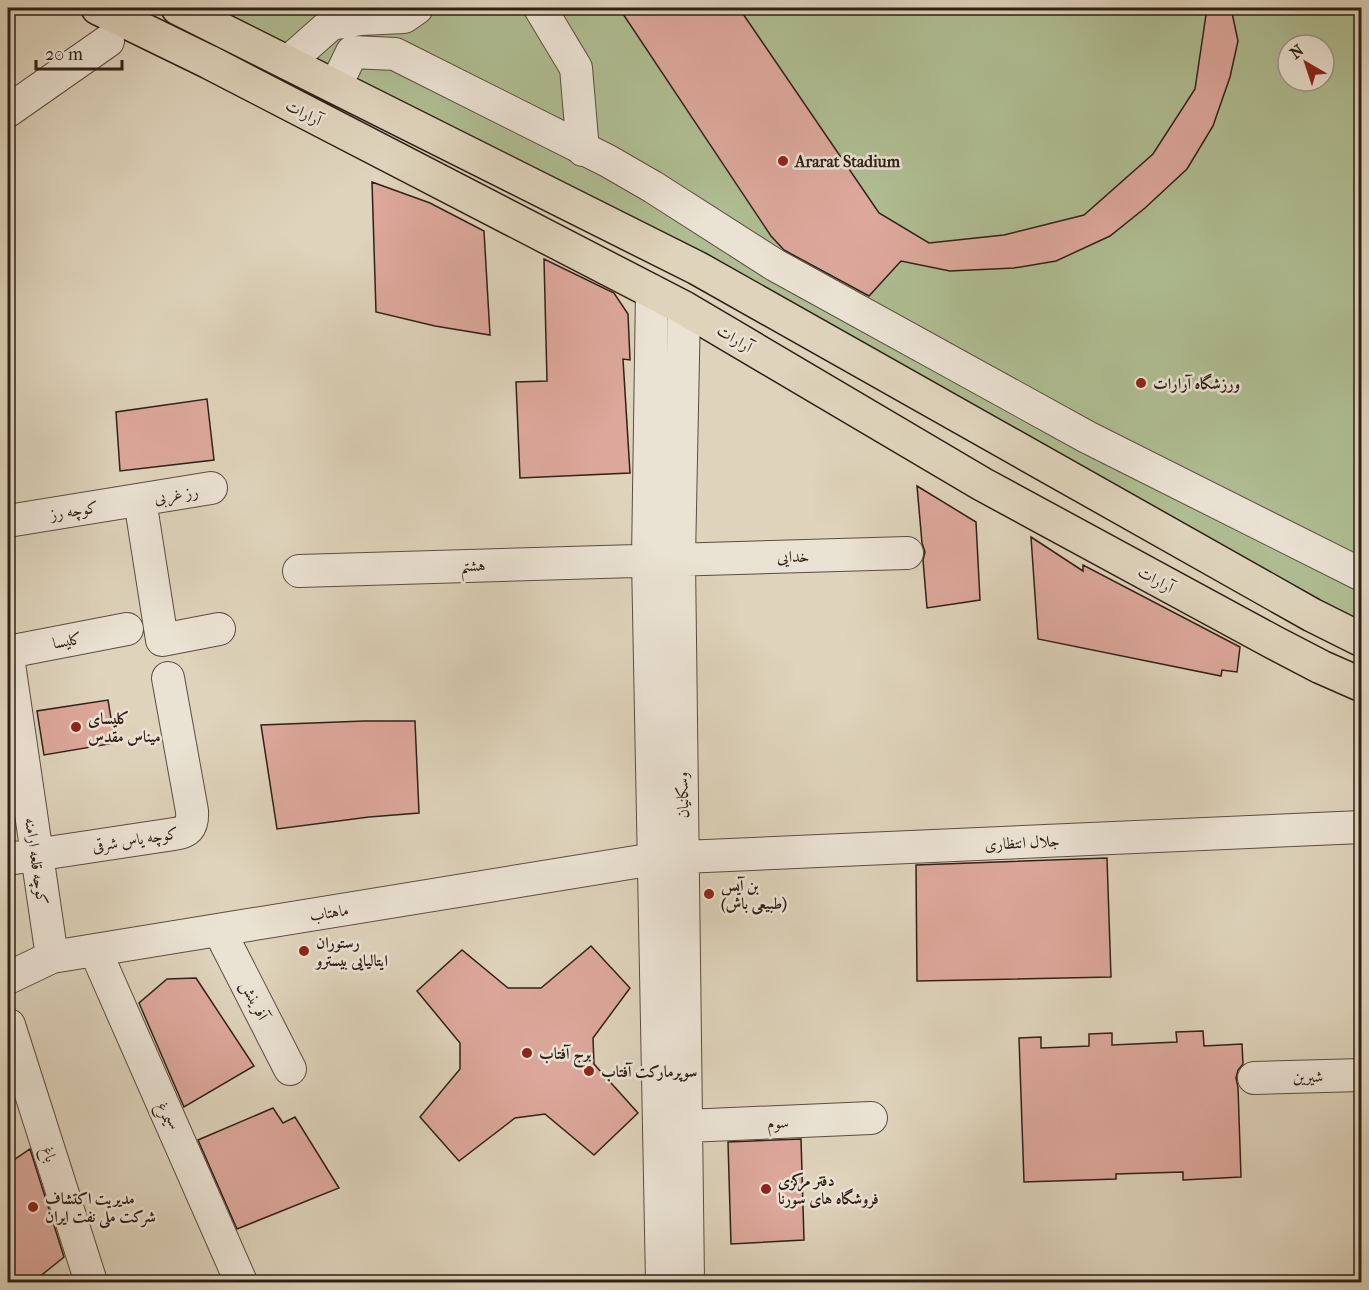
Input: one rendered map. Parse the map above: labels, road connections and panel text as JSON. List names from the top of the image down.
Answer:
{
  "streets": {
    "main road": ["آرارات"],
    "street": [
      "رز غربی",
      "کوچه رز",
      "خدایی",
      "هشتم",
      "کلیسا",
      "کوچه یاس شرقی",
      "جلال انتظاری",
      "کوچه قلعه ارامنه",
      "ماهتاب",
      "آفرینش",
      "شیرین",
      "سیمرغ",
      "سوم",
      "باغ"
    ]
  },
  "crossings": [
    ["رز غربی", "کوچه رز"],
    ["خدایی", "هشتم"],
    ["کوچه یاس شرقی", "کوچه قلعه ارامنه"],
    ["جلال انتظاری", "ماهتاب"],
    ["کوچه قلعه ارامنه", "ماهتاب"],
    ["ماهتاب", "آفرینش"],
    ["ماهتاب", "سیمرغ"]
  ],
  "places": [
    "Ararat Stadium",
    "ورزشگاه آرارات",
    "کلیسای میناس مقدس",
    "بن آیس (طبیعی باش)",
    "رستوران ایتالیایی بیسترو",
    "برج آفتاب",
    "سوپرمارکت آفتاب",
    "دفتر مرکزی فروشگاه های سورنا",
    "مدیریت اکتشاف شرکت ملی نفت ایران"
  ],
  "scale_bar": "20 m",
  "north": "top left"
}
